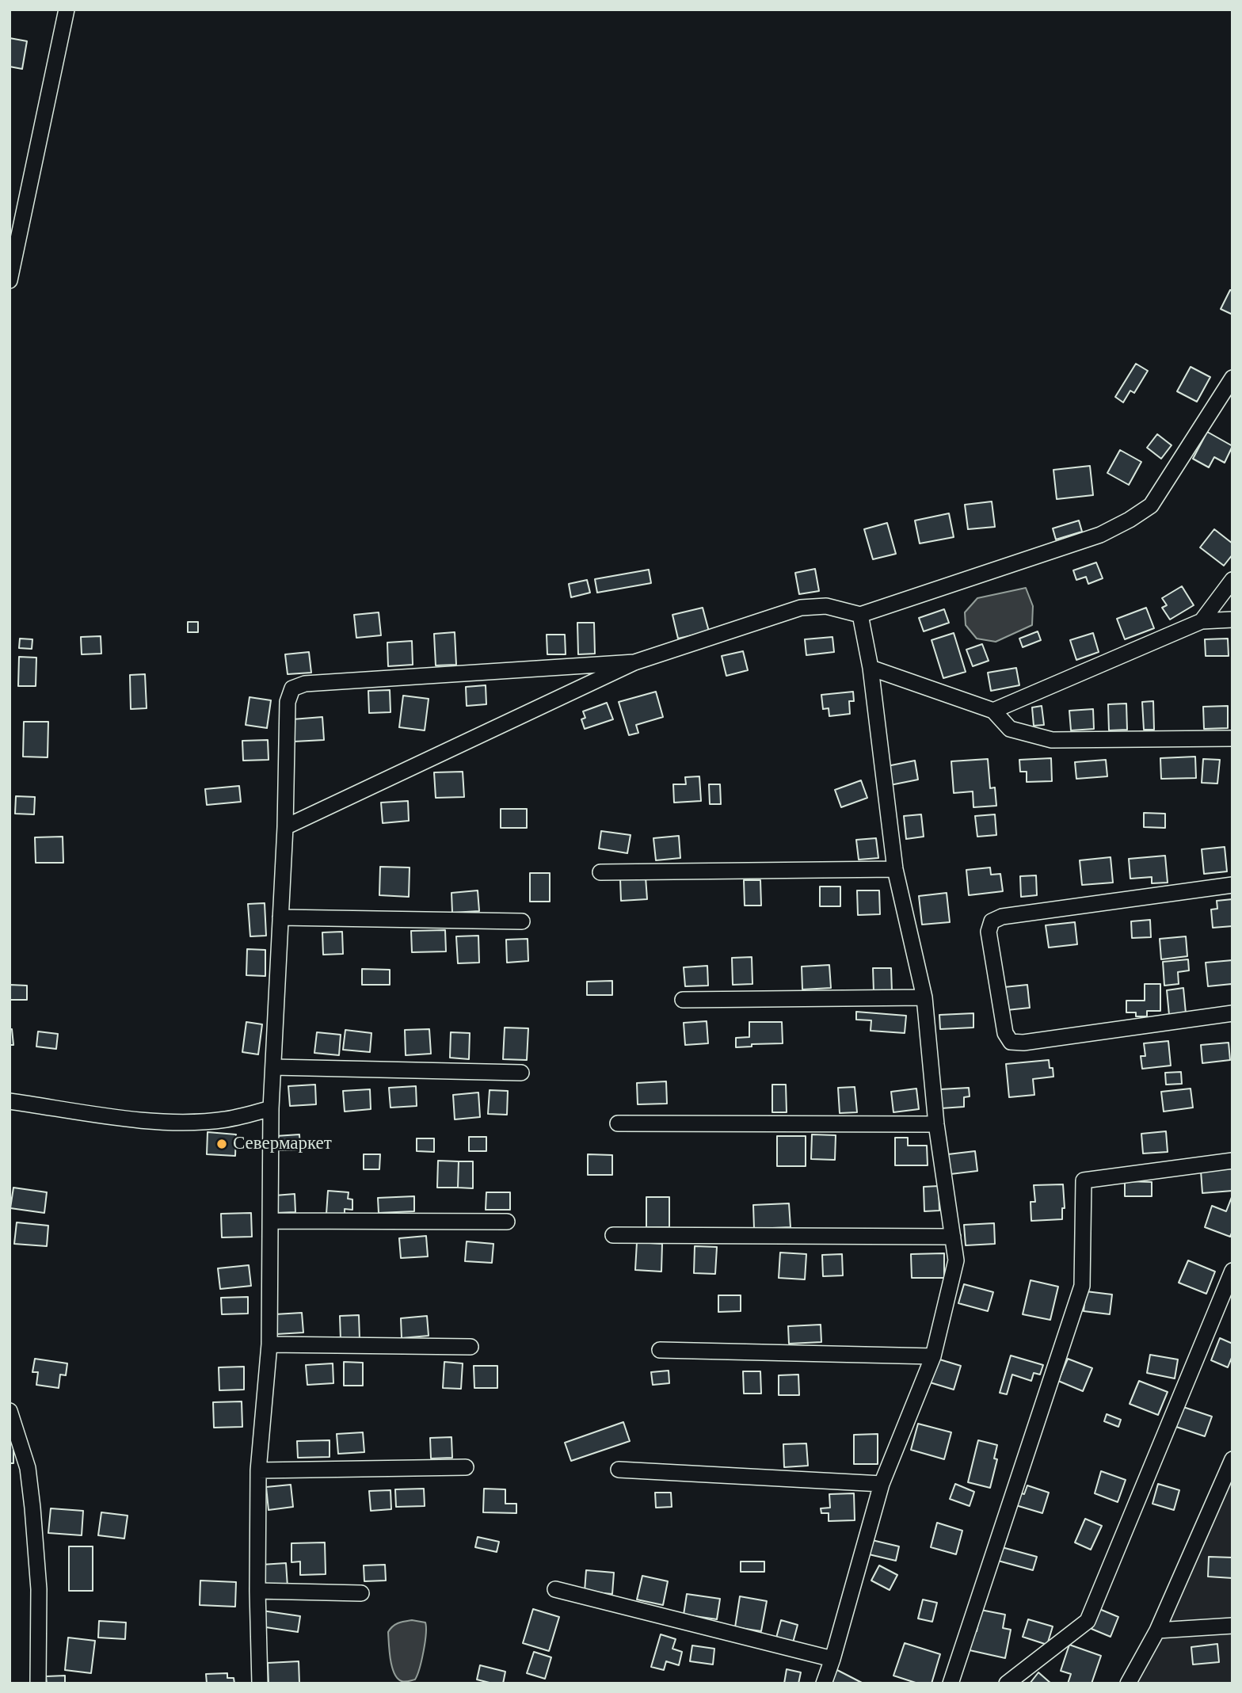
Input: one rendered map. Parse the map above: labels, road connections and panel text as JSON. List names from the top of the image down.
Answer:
{
  "places": ["Севермаркет"]
}
